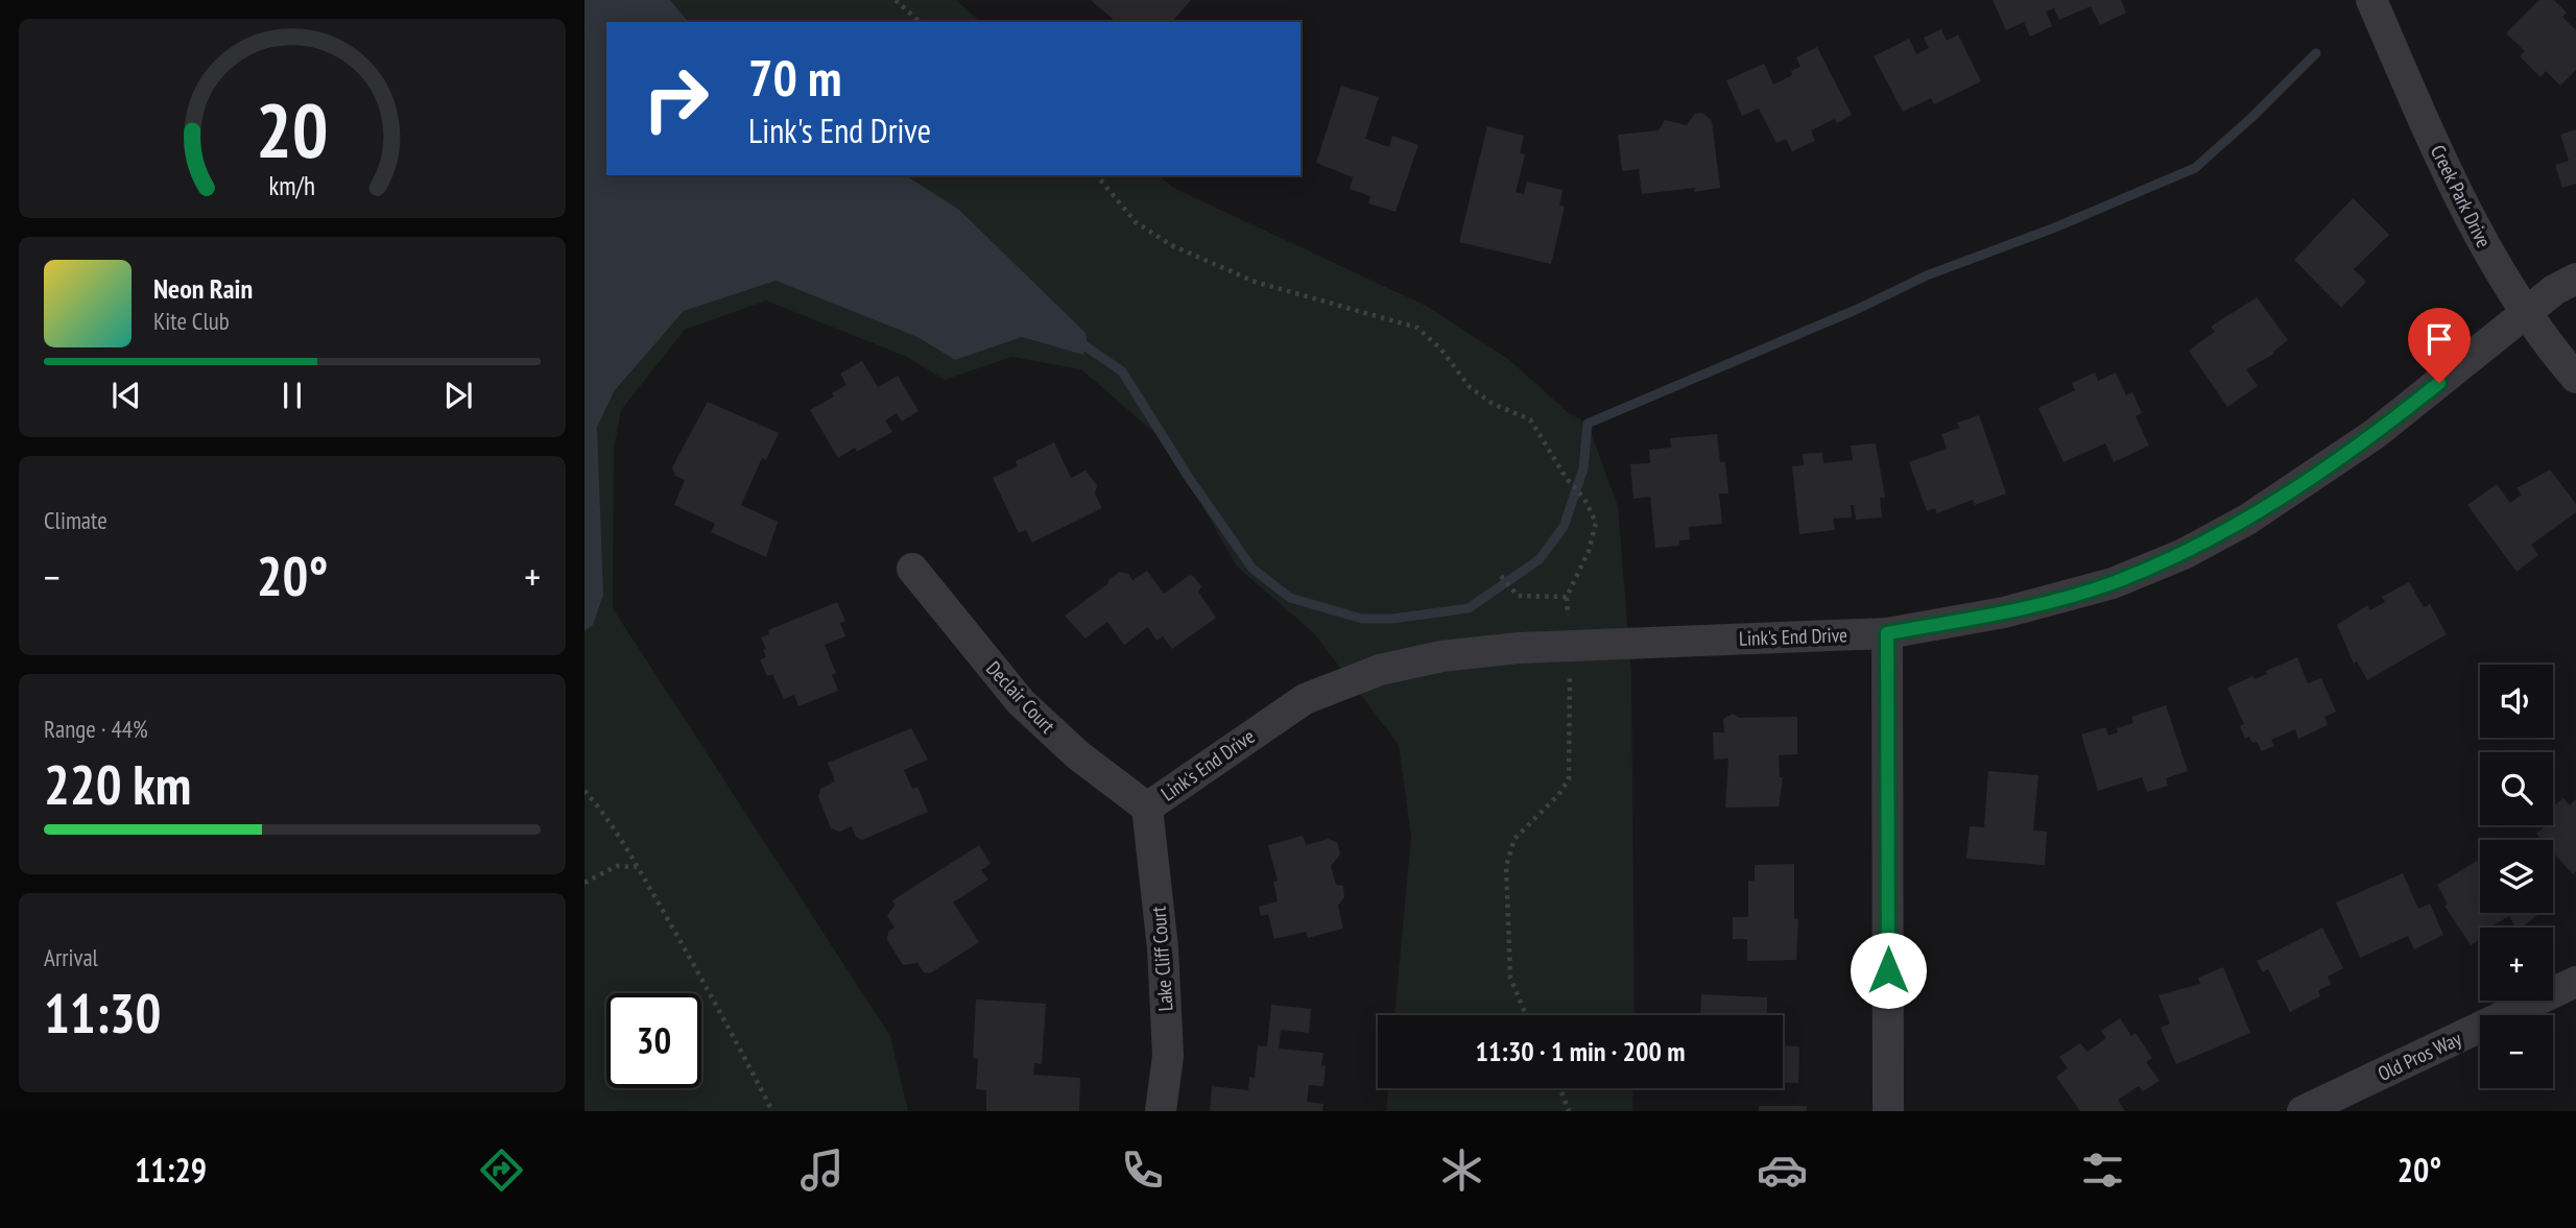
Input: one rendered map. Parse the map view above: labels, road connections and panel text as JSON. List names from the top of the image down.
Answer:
{
  "streets": {
    "street": [
      "Creek Park Drive",
      "Link's End Drive",
      "Declair Court",
      "Lake Cliff Court",
      "Old Pros Way"
    ]
  },
  "crossings": [
    ["Creek Park Drive", "Link's End Drive"],
    ["Link's End Drive", "Declair Court"],
    ["Link's End Drive", "Lake Cliff Court"],
    ["Declair Court", "Lake Cliff Court"]
  ],
  "page": {
    "turn": ["70 m", "Link's End Drive"],
    "song": ["Neon Rain", "Kite Club"],
    "tile": [
      "Climate",
      ["Range · 44%", "220 km"],
      ["Arrival", "11:30"]
    ],
    "heat": ["−", "20°", "+"],
    "map_buttons": ["+", "−"],
    "limit": "30",
    "trip": "11:30 · 1 min · 200 m",
    "tabs": ["11:29", "20°"],
    "gauge": ["20", "km/h"]
  }
}
